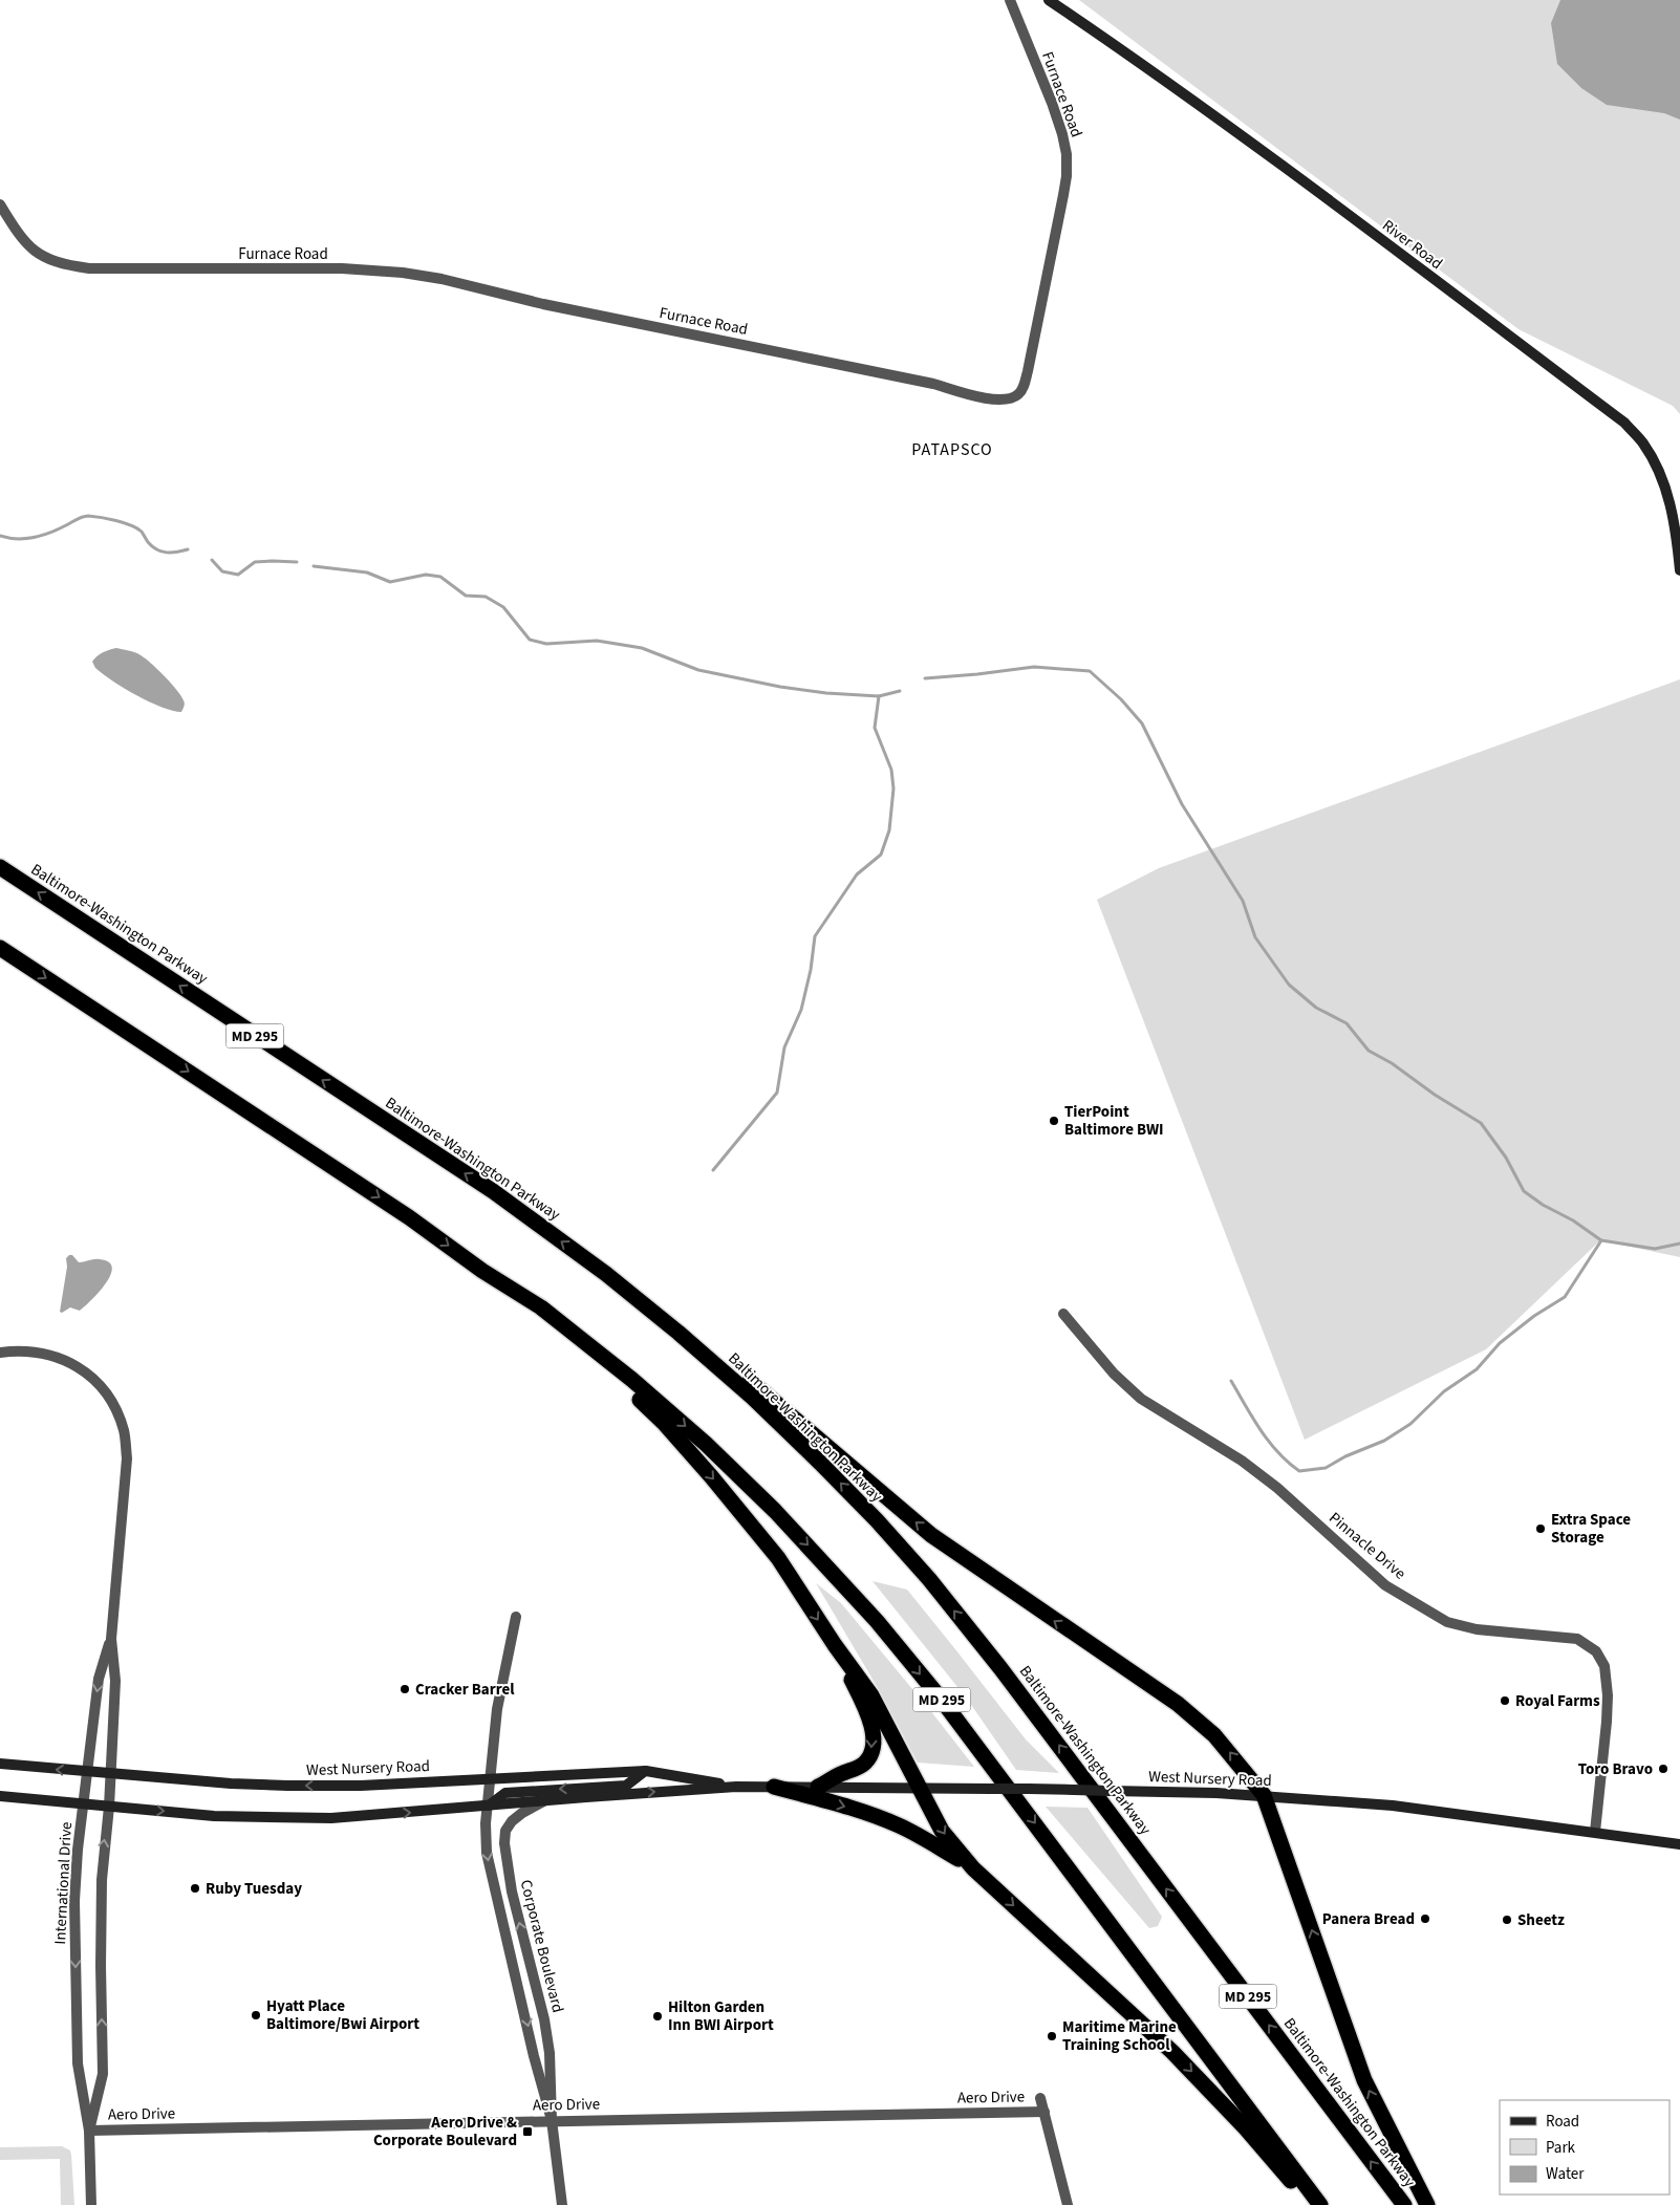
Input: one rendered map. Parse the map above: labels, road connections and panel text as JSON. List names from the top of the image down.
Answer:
{
  "streets": {
    "highway": ["Baltimore-Washington Parkway", "MD 295"],
    "main road": ["River Road", "West Nursery Road"],
    "street": [
      "Furnace Road",
      "Pinnacle Drive",
      "International Drive",
      "Corporate Boulevard",
      "Aero Drive"
    ]
  },
  "crossings": [
    ["Pinnacle Drive", "West Nursery Road"],
    ["West Nursery Road", "International Drive"],
    ["West Nursery Road", "Corporate Boulevard"],
    ["International Drive", "Aero Drive"],
    ["Corporate Boulevard", "Aero Drive"]
  ],
  "districts": ["PATAPSCO"],
  "places": {
    "other": [
      "TierPoint Baltimore BWI",
      "Extra Space Storage",
      "Cracker Barrel",
      "Royal Farms",
      "Toro Bravo",
      "Ruby Tuesday",
      "Panera Bread",
      "Sheetz",
      "Hyatt Place Baltimore/Bwi Airport",
      "Hilton Garden Inn BWI Airport",
      "Maritime Marine Training School"
    ],
    "transit": ["Aero Drive & Corporate Boulevard"]
  },
  "legend": ["Road", "Park", "Water"]
}
